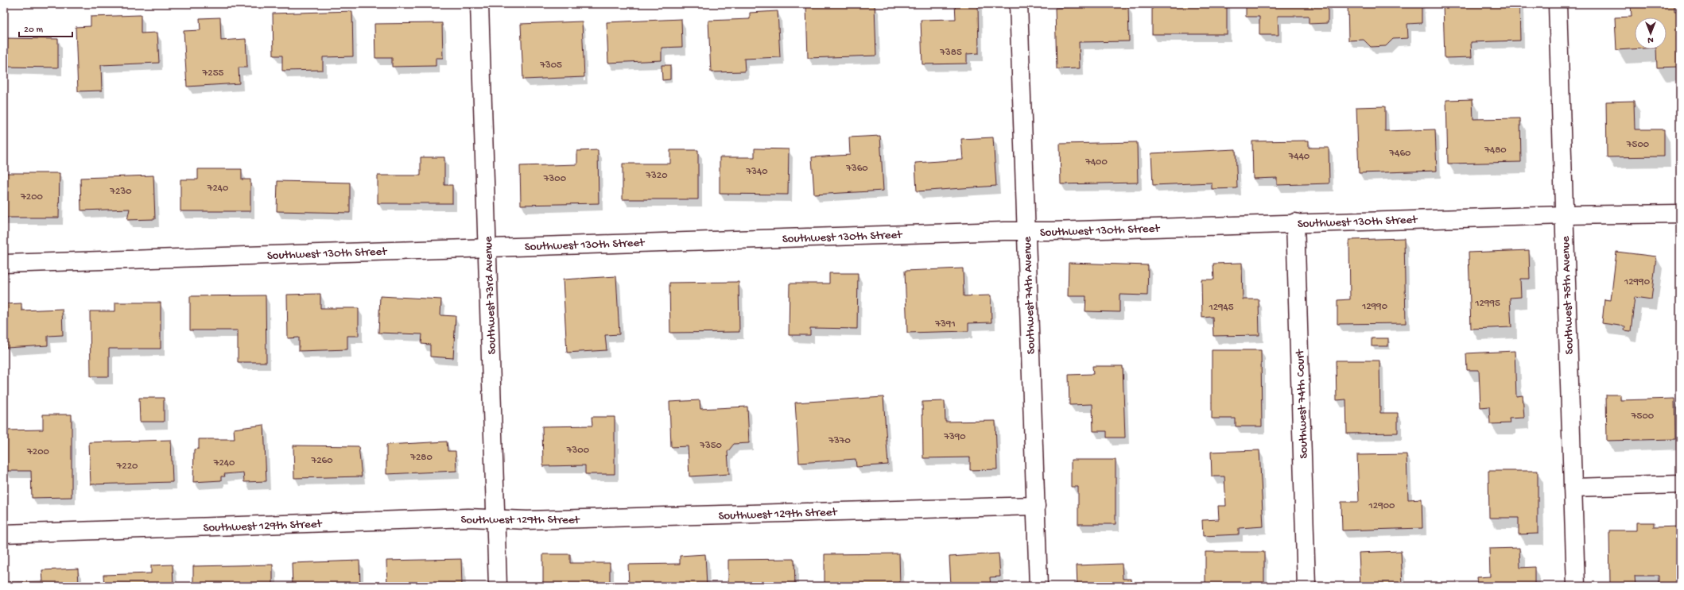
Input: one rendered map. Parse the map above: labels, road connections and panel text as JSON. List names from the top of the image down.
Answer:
{
  "streets": {
    "street": [
      "Southwest 130th Street",
      "Southwest 73rd Avenue",
      "Southwest 74th Avenue",
      "Southwest 75th Avenue",
      "Southwest 74th Court",
      "Southwest 129th Street"
    ]
  },
  "crossings": [
    ["Southwest 130th Street", "Southwest 73rd Avenue"],
    ["Southwest 130th Street", "Southwest 74th Avenue"],
    ["Southwest 130th Street", "Southwest 75th Avenue"],
    ["Southwest 130th Street", "Southwest 74th Court"],
    ["Southwest 73rd Avenue", "Southwest 129th Street"],
    ["Southwest 74th Avenue", "Southwest 129th Street"]
  ],
  "house_numbers": [
    "7385",
    "7305",
    "7255",
    "7500",
    "7480",
    "7460",
    "7440",
    "7400",
    "7360",
    "7340",
    "7320",
    "7300",
    "7240",
    "7230",
    "7200",
    "12990",
    "12995",
    "12990",
    "12945",
    "7391",
    "7500",
    "7390",
    "7370",
    "7350",
    "7300",
    "7200",
    "7280",
    "7260",
    "7240",
    "7220",
    "12900"
  ],
  "scale_bar": "20 m",
  "north": "bottom"
}
